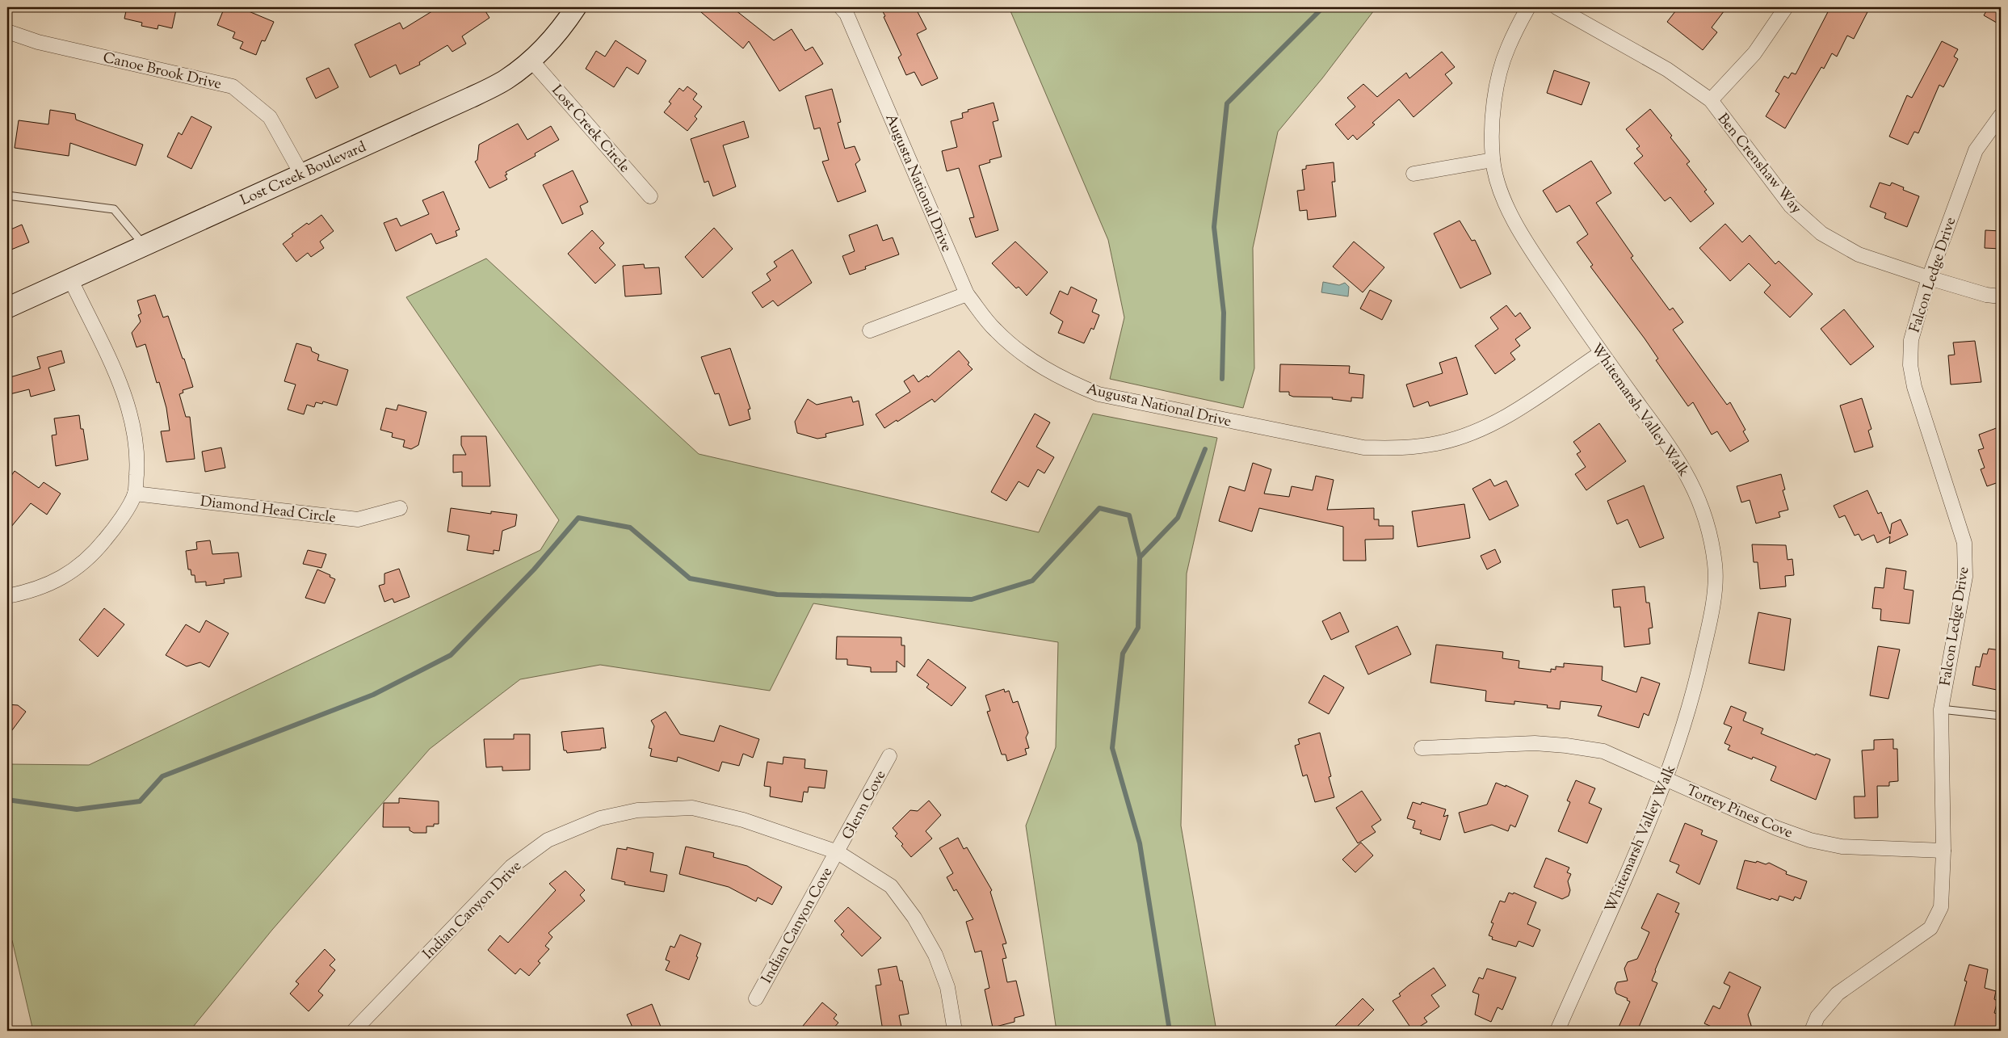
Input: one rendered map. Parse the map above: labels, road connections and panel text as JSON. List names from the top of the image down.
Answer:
{
  "streets": {
    "street": [
      "Canoe Brook Drive",
      "Lost Creek Circle",
      "Ben Crenshaw Way",
      "Lost Creek Boulevard",
      "Augusta National Drive",
      "Falcon Ledge Drive",
      "Whitemarsh Valley Walk",
      "Diamond Head Circle",
      "Glenn Cove",
      "Torrey Pines Cove",
      "Indian Canyon Drive",
      "Indian Canyon Cove"
    ]
  },
  "crossings": [
    ["Canoe Brook Drive", "Lost Creek Boulevard"],
    ["Lost Creek Circle", "Lost Creek Boulevard"],
    ["Ben Crenshaw Way", "Falcon Ledge Drive"],
    ["Augusta National Drive", "Whitemarsh Valley Walk"],
    ["Falcon Ledge Drive", "Torrey Pines Cove"],
    ["Whitemarsh Valley Walk", "Torrey Pines Cove"],
    ["Glenn Cove", "Indian Canyon Drive"],
    ["Glenn Cove", "Indian Canyon Cove"],
    ["Indian Canyon Drive", "Indian Canyon Cove"]
  ]
}
